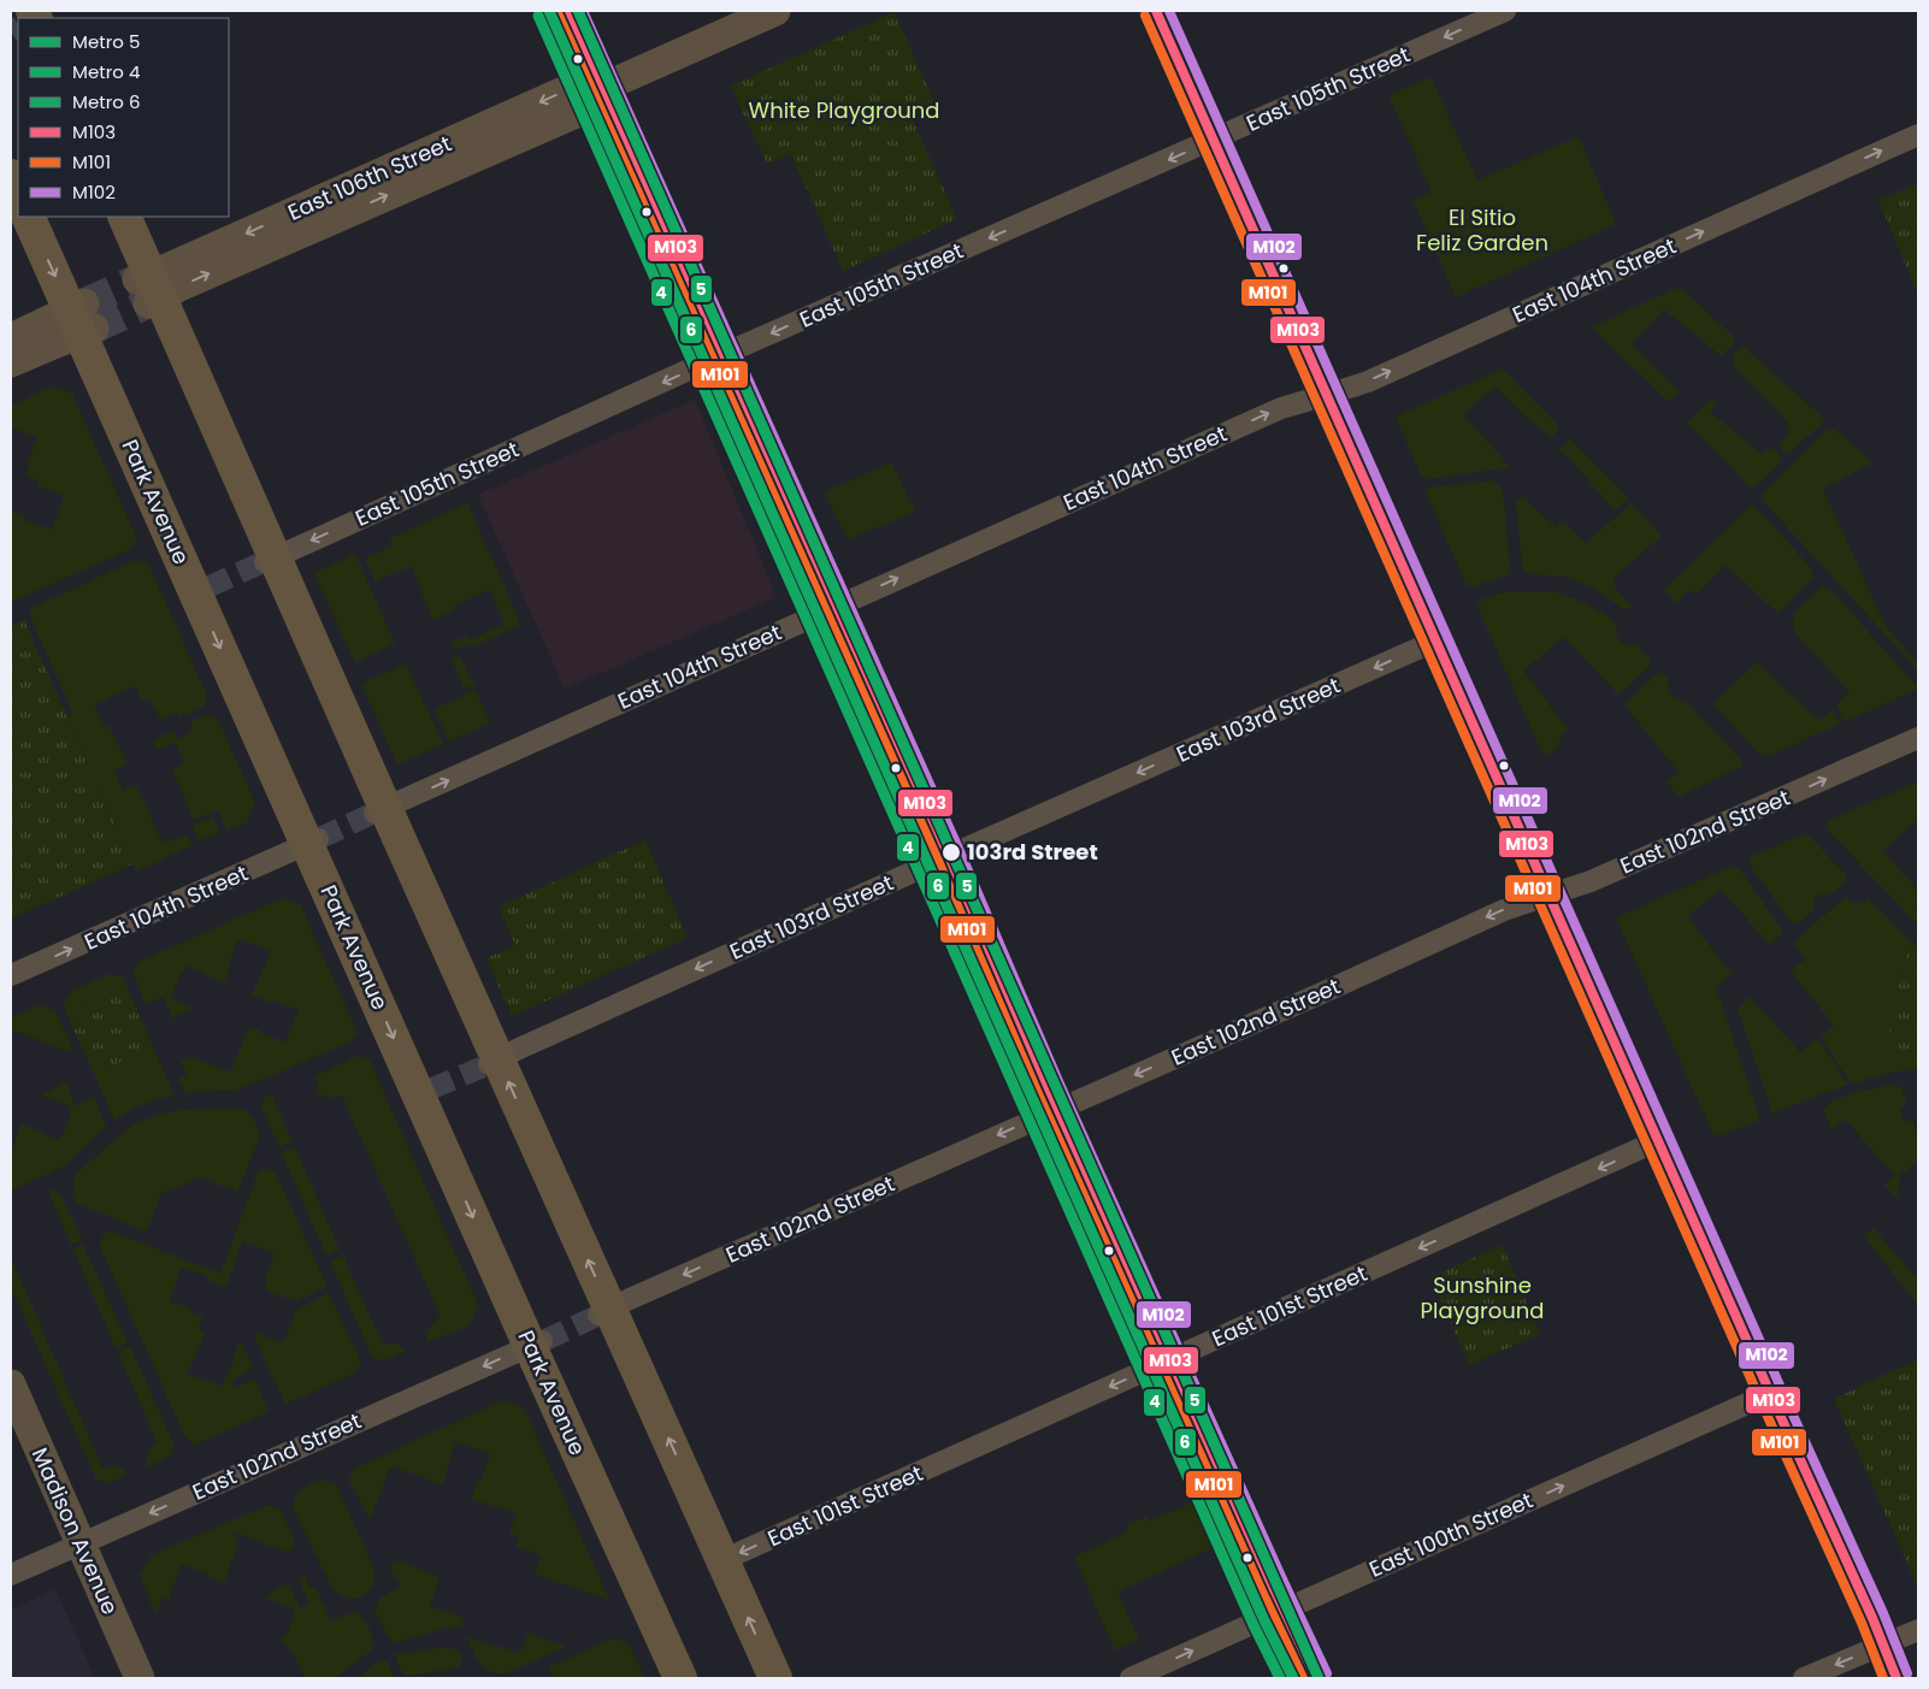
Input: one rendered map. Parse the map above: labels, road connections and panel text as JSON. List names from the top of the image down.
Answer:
{
  "streets": {
    "main road": ["East 106th Street", "Park Avenue", "Madison Avenue"],
    "street": [
      "East 105th Street",
      "East 104th Street",
      "East 103rd Street",
      "East 102nd Street",
      "East 101st Street",
      "East 100th Street"
    ]
  },
  "crossings": [
    ["East 104th Street", "Park Avenue"],
    ["Park Avenue", "East 102nd Street"],
    ["East 102nd Street", "Madison Avenue"]
  ],
  "one_way": [
    "East 105th Street",
    "East 104th Street",
    "East 103rd Street",
    "East 101st Street",
    "East 100th Street"
  ],
  "parks": ["White Playground", "El Sitio Feliz Garden", "Sunshine Playground"],
  "places": ["103rd Street"],
  "lines": [
    "metro line 5",
    "metro line 6",
    "transit line M103",
    "transit line M102",
    "metro line 4",
    "transit line M101"
  ],
  "legend": [
    "Metro 5",
    "Metro 4",
    "Metro 6",
    "M103",
    "M101",
    "M102"
  ]
}
